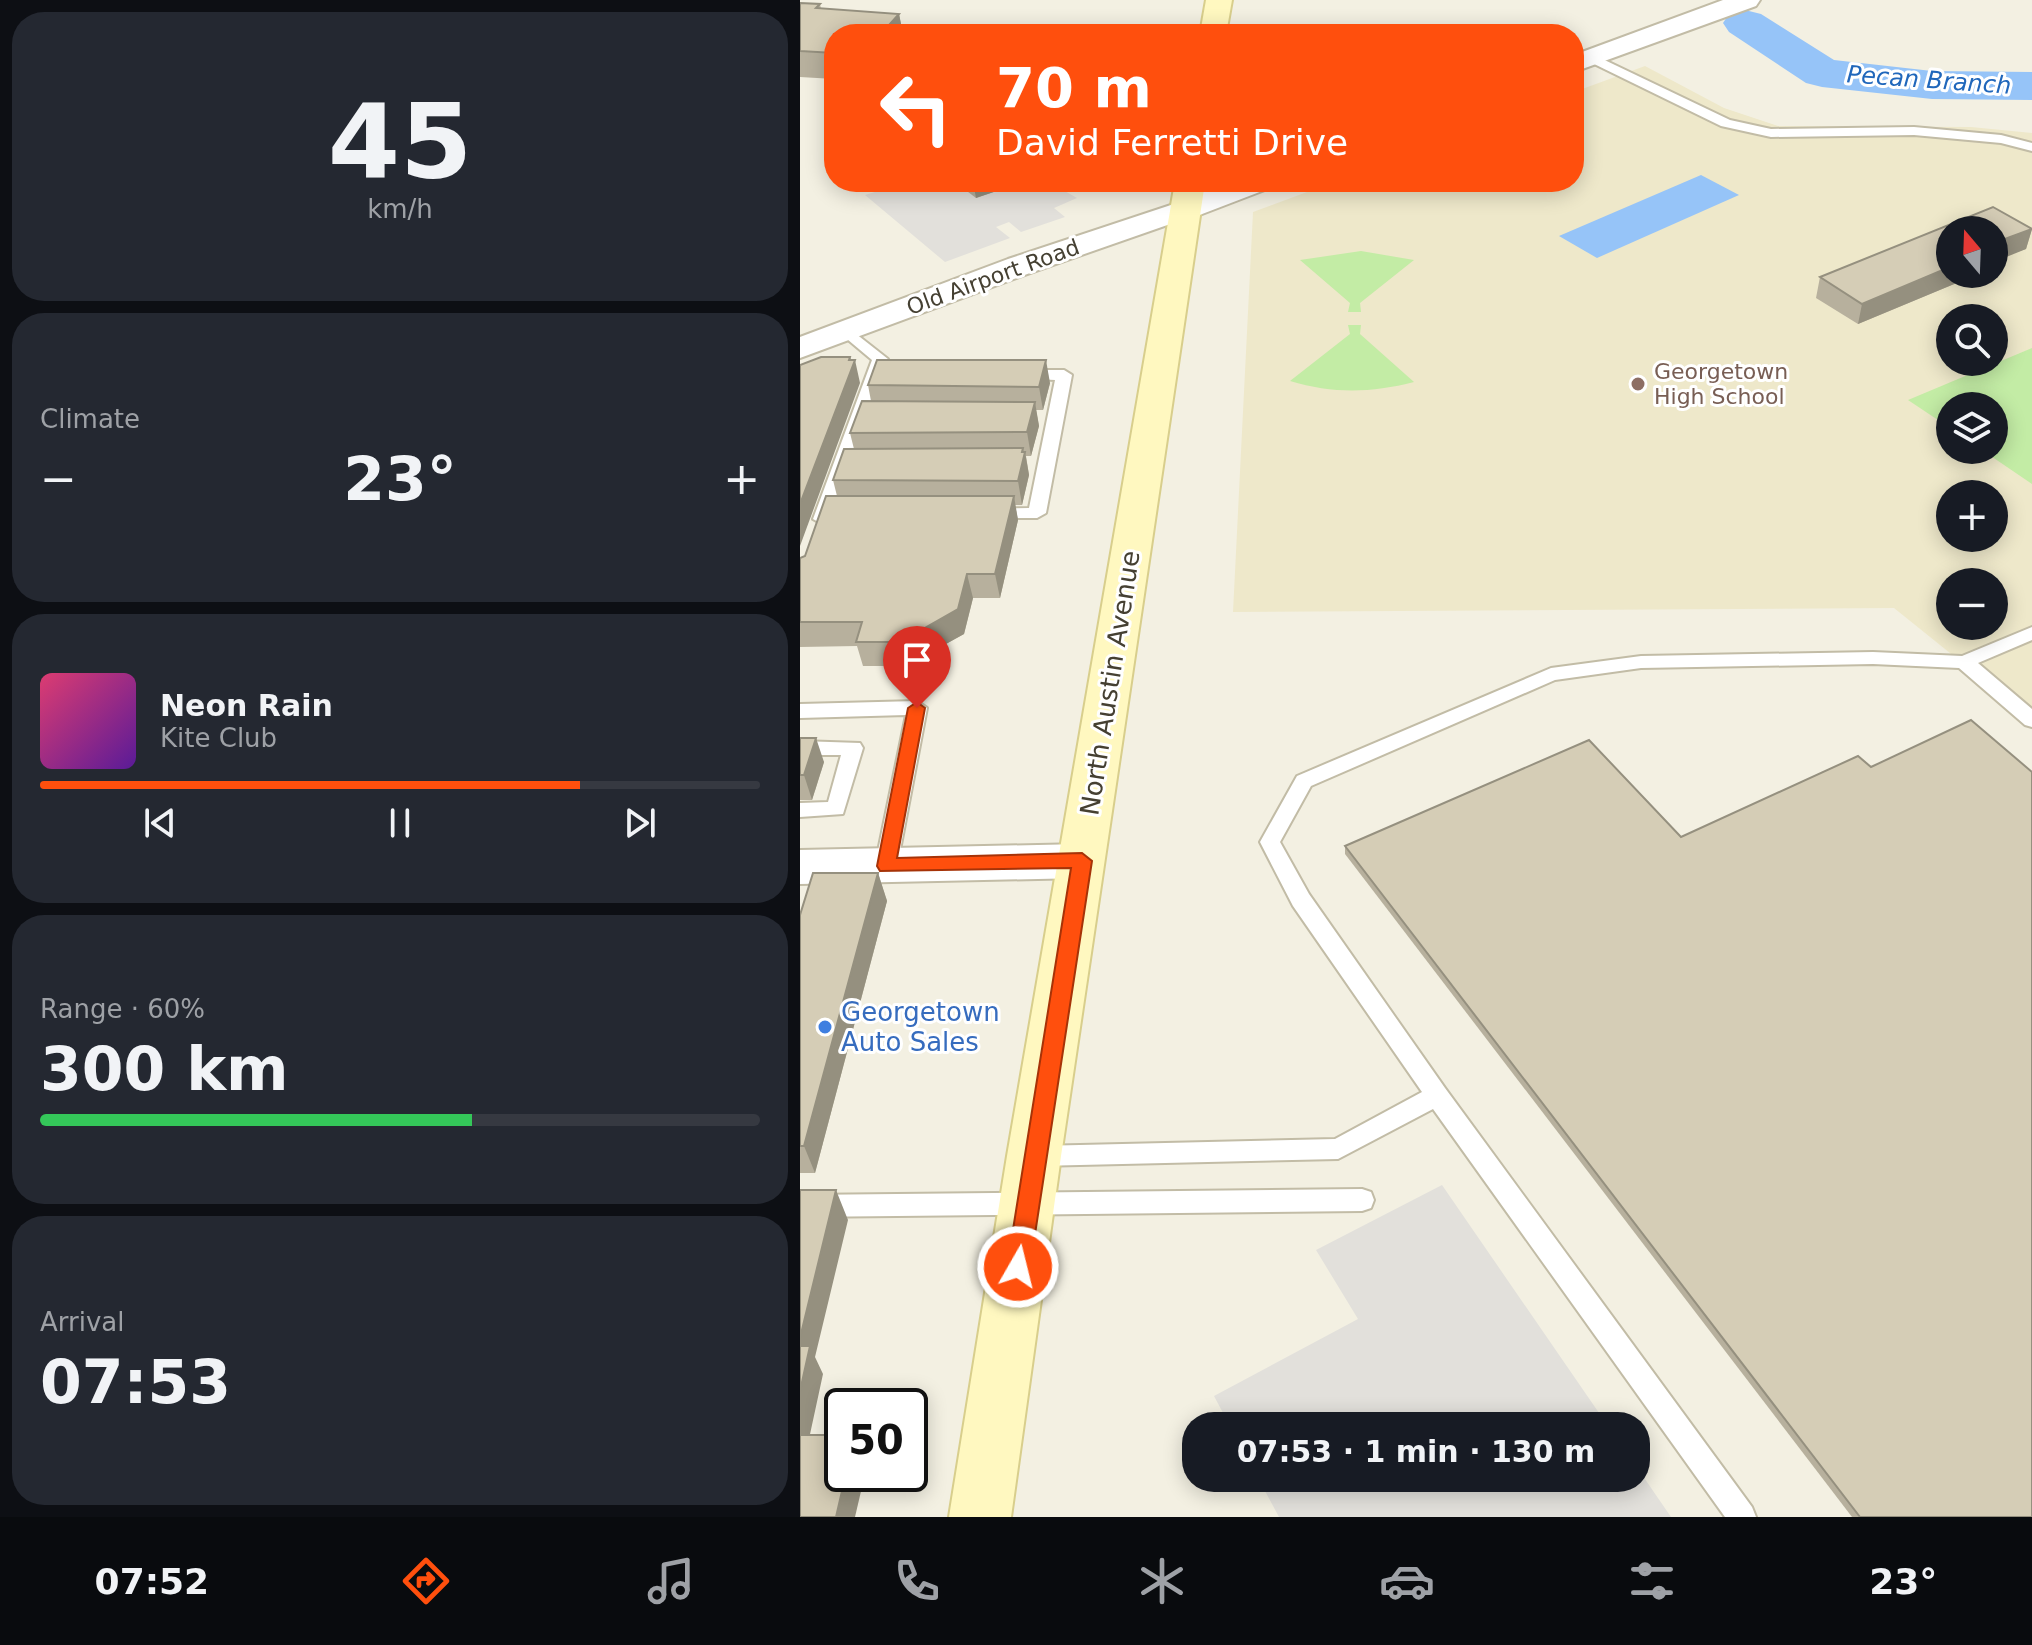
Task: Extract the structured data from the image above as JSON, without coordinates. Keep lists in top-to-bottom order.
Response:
{
  "streets": {
    "main road": ["North Austin Avenue"],
    "street": ["Old Airport Road"]
  },
  "crossings": [
    ["Old Airport Road", "North Austin Avenue"]
  ],
  "water": ["Pecan Branch"],
  "places": ["Georgetown High School", "Georgetown Auto Sales"],
  "north": "top",
  "page": {
    "tile": [
      ["45", "km/h"],
      "Climate",
      ["Range · 60%", "300 km"],
      ["Arrival", "07:53"]
    ],
    "turn": ["70 m", "David Ferretti Drive"],
    "map_buttons": ["+", "−"],
    "heat": ["−", "23°", "+"],
    "song": ["Neon Rain", "Kite Club"],
    "limit": "50",
    "trip": "07:53 · 1 min · 130 m",
    "tabs": ["07:52", "23°"]
  }
}
